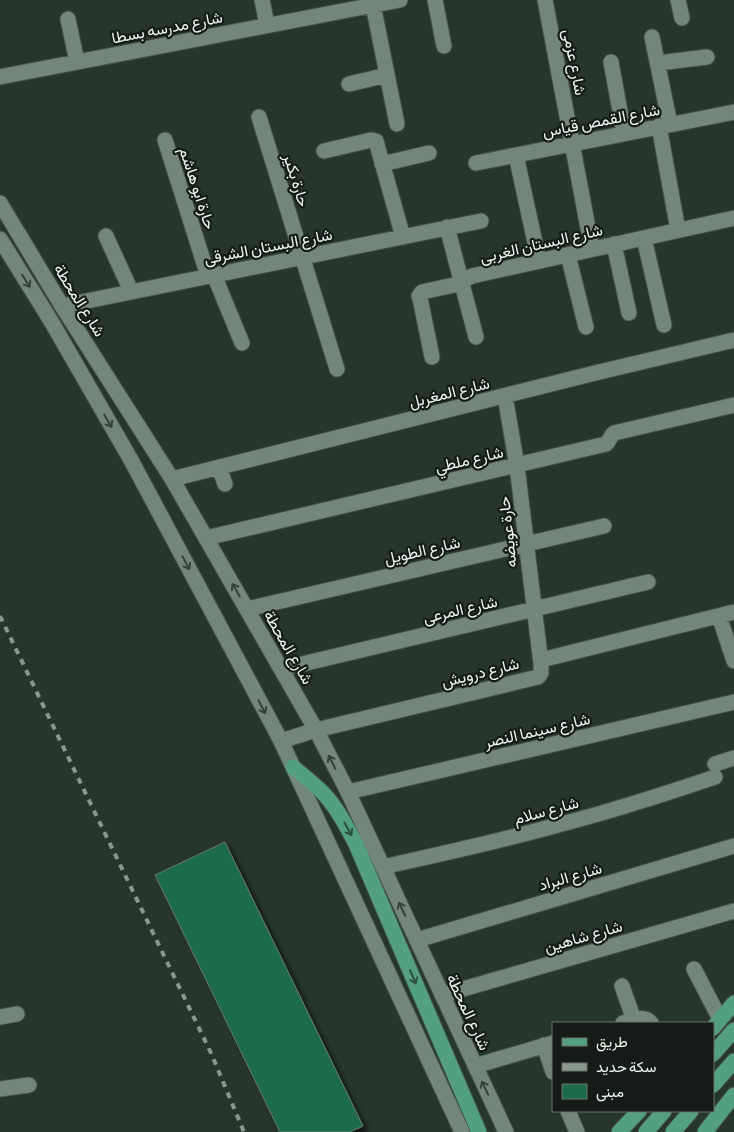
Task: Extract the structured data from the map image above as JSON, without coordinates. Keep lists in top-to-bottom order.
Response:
{
  "streets": {
    "street": [
      "شارع مدرسه بسطا",
      "شارع عزمى",
      "شارع القمص قياس",
      "حارة بكير",
      "حارة ابو هاشم",
      "شارع البستان الغربى",
      "شارع البستان الشرقى",
      "شارع المحطة",
      "شارع المغربل",
      "شارع ملطي",
      "حارة عويضه",
      "شارع الطويل",
      "شارع المرعى",
      "شارع درويش",
      "شارع سينما النصر",
      "شارع سلام",
      "شارع البراد",
      "شارع شاهين"
    ]
  },
  "crossings": [
    ["شارع عزمى", "شارع القمص قياس"],
    ["شارع عزمى", "شارع البستان الغربى"],
    ["حارة بكير", "شارع البستان الشرقى"],
    ["حارة ابو هاشم", "شارع البستان الشرقى"],
    ["شارع البستان الشرقى", "شارع المحطة"],
    ["شارع المحطة", "شارع المغربل"],
    ["شارع المحطة", "شارع ملطي"],
    ["شارع المحطة", "شارع الطويل"],
    ["شارع المحطة", "شارع المرعى"],
    ["شارع المحطة", "شارع درويش"],
    ["شارع المحطة", "شارع سينما النصر"],
    ["شارع المحطة", "شارع سلام"],
    ["شارع المحطة", "شارع البراد"],
    ["شارع المحطة", "شارع شاهين"],
    ["شارع المغربل", "حارة عويضه"],
    ["شارع ملطي", "حارة عويضه"],
    ["حارة عويضه", "شارع الطويل"],
    ["حارة عويضه", "شارع المرعى"],
    ["حارة عويضه", "شارع درويش"]
  ],
  "legend": ["طريق", "سكة حديد", "مبنى"]
}
